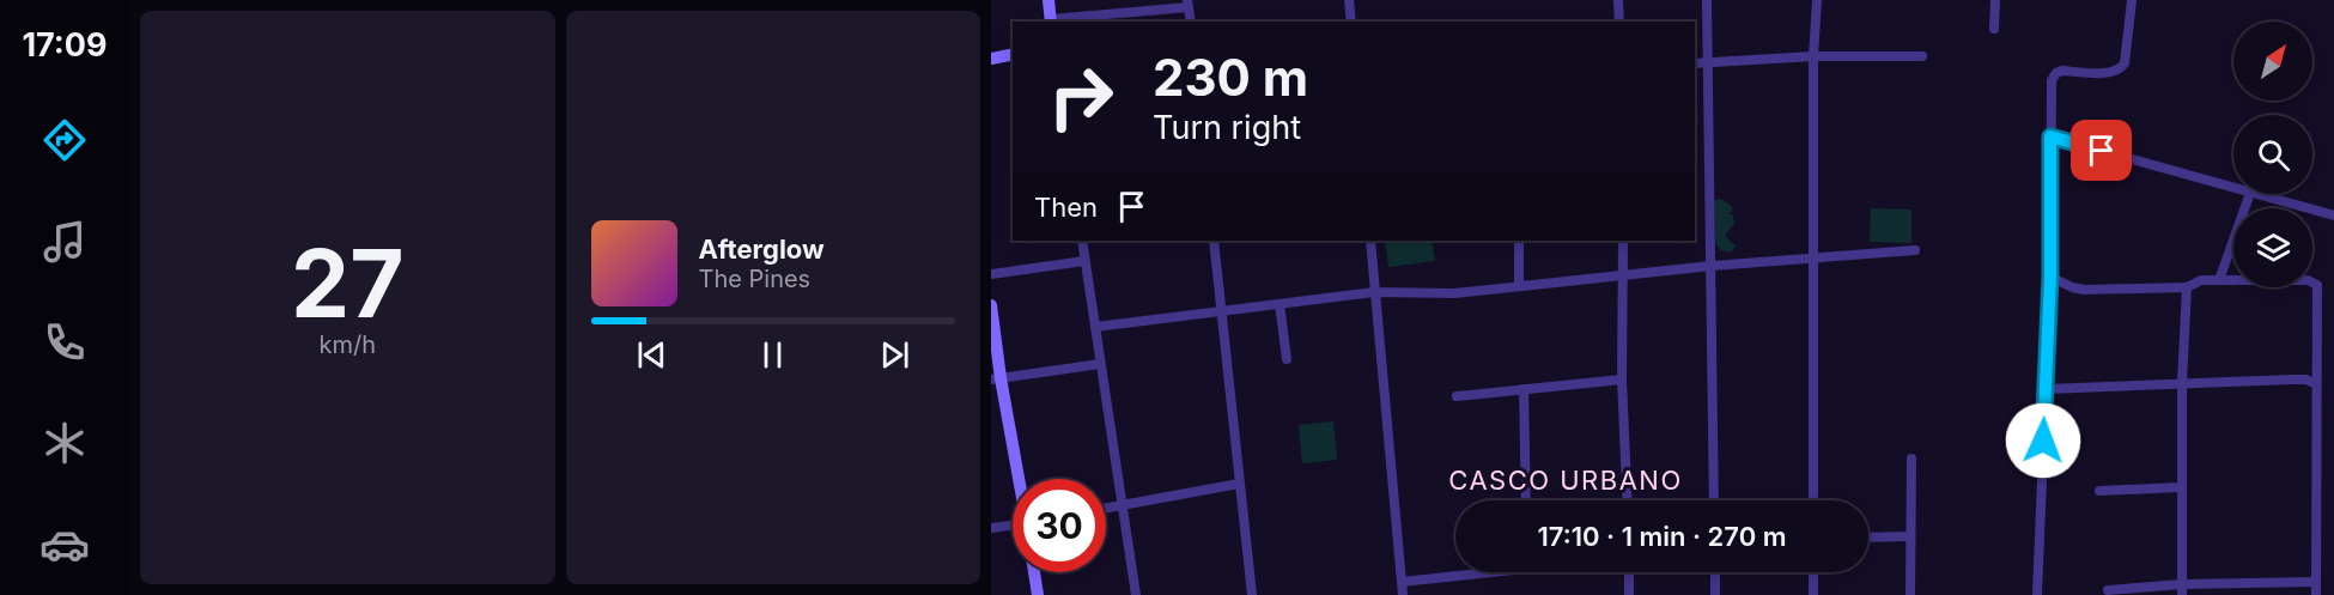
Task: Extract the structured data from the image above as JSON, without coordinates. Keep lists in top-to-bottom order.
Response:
{
  "districts": ["CASCO URBANO"],
  "north": "top right",
  "page": {
    "tabs": "17:09",
    "tile": ["27", "km/h"],
    "turn": ["230 m", "Turn right"],
    "then": "Then",
    "song": ["Afterglow", "The Pines"],
    "limit": "30",
    "trip": "17:10 · 1 min · 270 m"
  }
}
